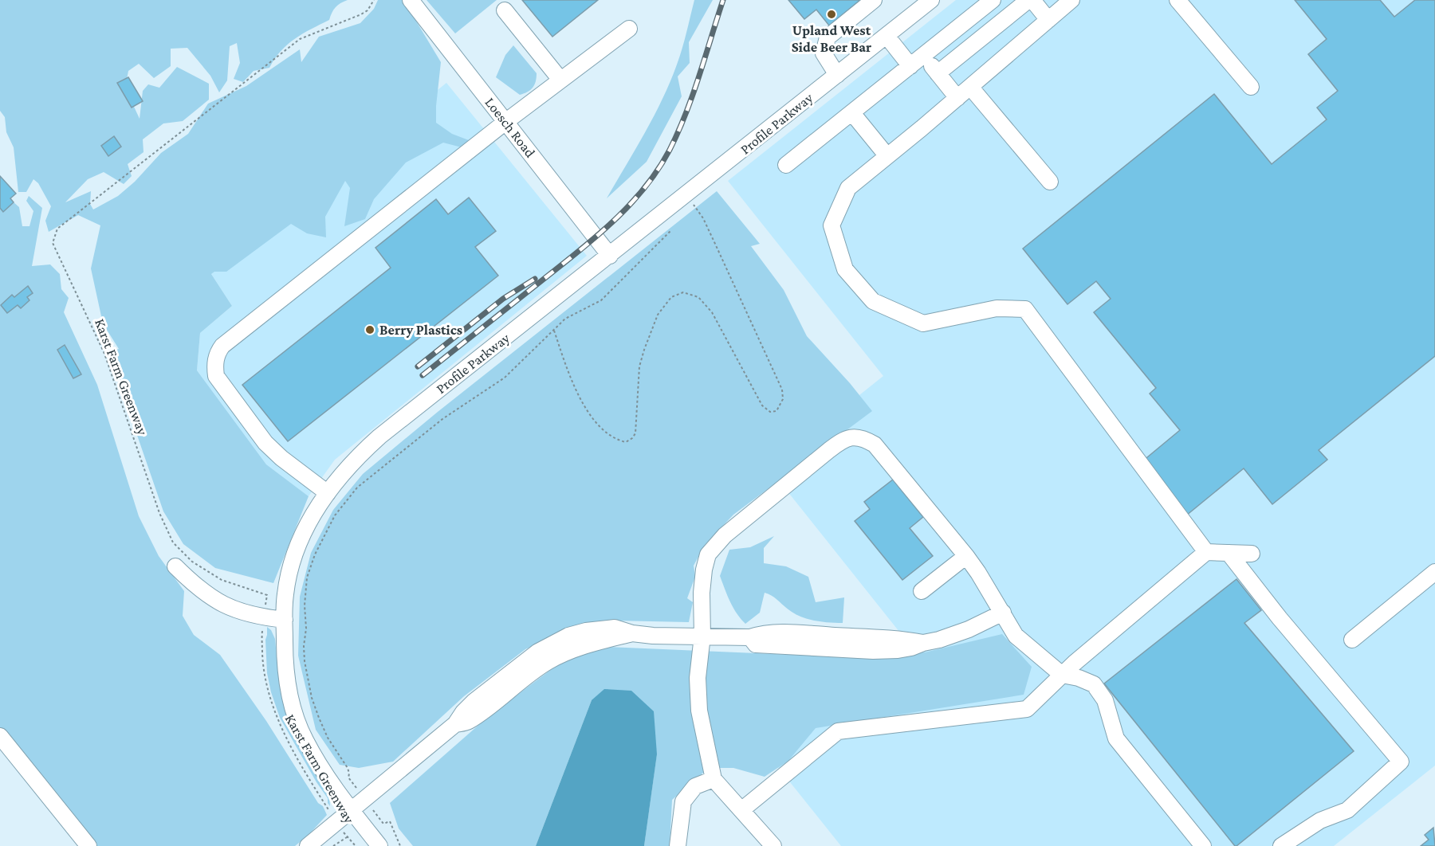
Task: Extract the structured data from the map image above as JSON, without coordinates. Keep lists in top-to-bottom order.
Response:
{
  "streets": {
    "street": ["Profile Parkway", "Loesch Road"],
    "path": ["Karst Farm Greenway"]
  },
  "crossings": [
    ["Profile Parkway", "Loesch Road"]
  ],
  "places": ["Upland West Side Beer Bar", "Berry Plastics"]
}
